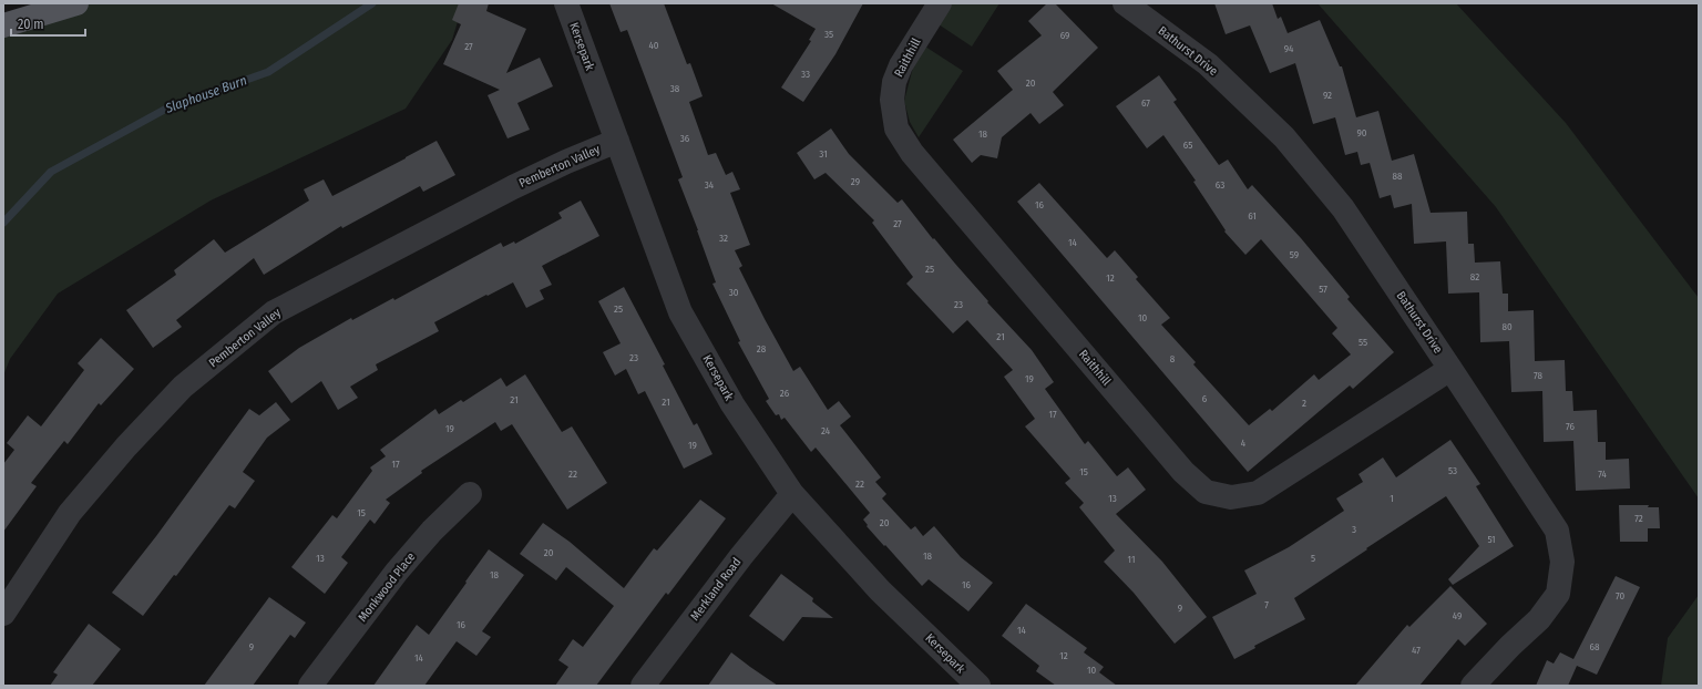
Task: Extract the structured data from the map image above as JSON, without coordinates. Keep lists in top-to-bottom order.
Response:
{
  "streets": {
    "street": [
      "Kersepark",
      "Bathurst Drive",
      "Raithhill",
      "Pemberton Valley",
      "Monkwood Place",
      "Merkland Road"
    ]
  },
  "crossings": [
    ["Kersepark", "Pemberton Valley"],
    ["Kersepark", "Merkland Road"],
    ["Bathurst Drive", "Raithhill"]
  ],
  "water": ["Slaphouse Burn"],
  "house_numbers": [
    "35",
    "69",
    "40",
    "27",
    "94",
    "33",
    "20",
    "38",
    "92",
    "67",
    "90",
    "18",
    "36",
    "65",
    "31",
    "88",
    "29",
    "34",
    "63",
    "16",
    "61",
    "27",
    "32",
    "14",
    "59",
    "25",
    "82",
    "12",
    "57",
    "30",
    "23",
    "25",
    "10",
    "80",
    "21",
    "55",
    "28",
    "23",
    "8",
    "78",
    "19",
    "26",
    "6",
    "21",
    "21",
    "2",
    "17",
    "76",
    "19",
    "24",
    "4",
    "19",
    "17",
    "53",
    "15",
    "22",
    "74",
    "22",
    "13",
    "1",
    "15",
    "72",
    "20",
    "3",
    "51",
    "20",
    "18",
    "13",
    "5",
    "11",
    "18",
    "16",
    "70",
    "7",
    "9",
    "49",
    "16",
    "14",
    "9",
    "68",
    "47",
    "12",
    "14",
    "10"
  ],
  "scale_bar": "20 m"
}
